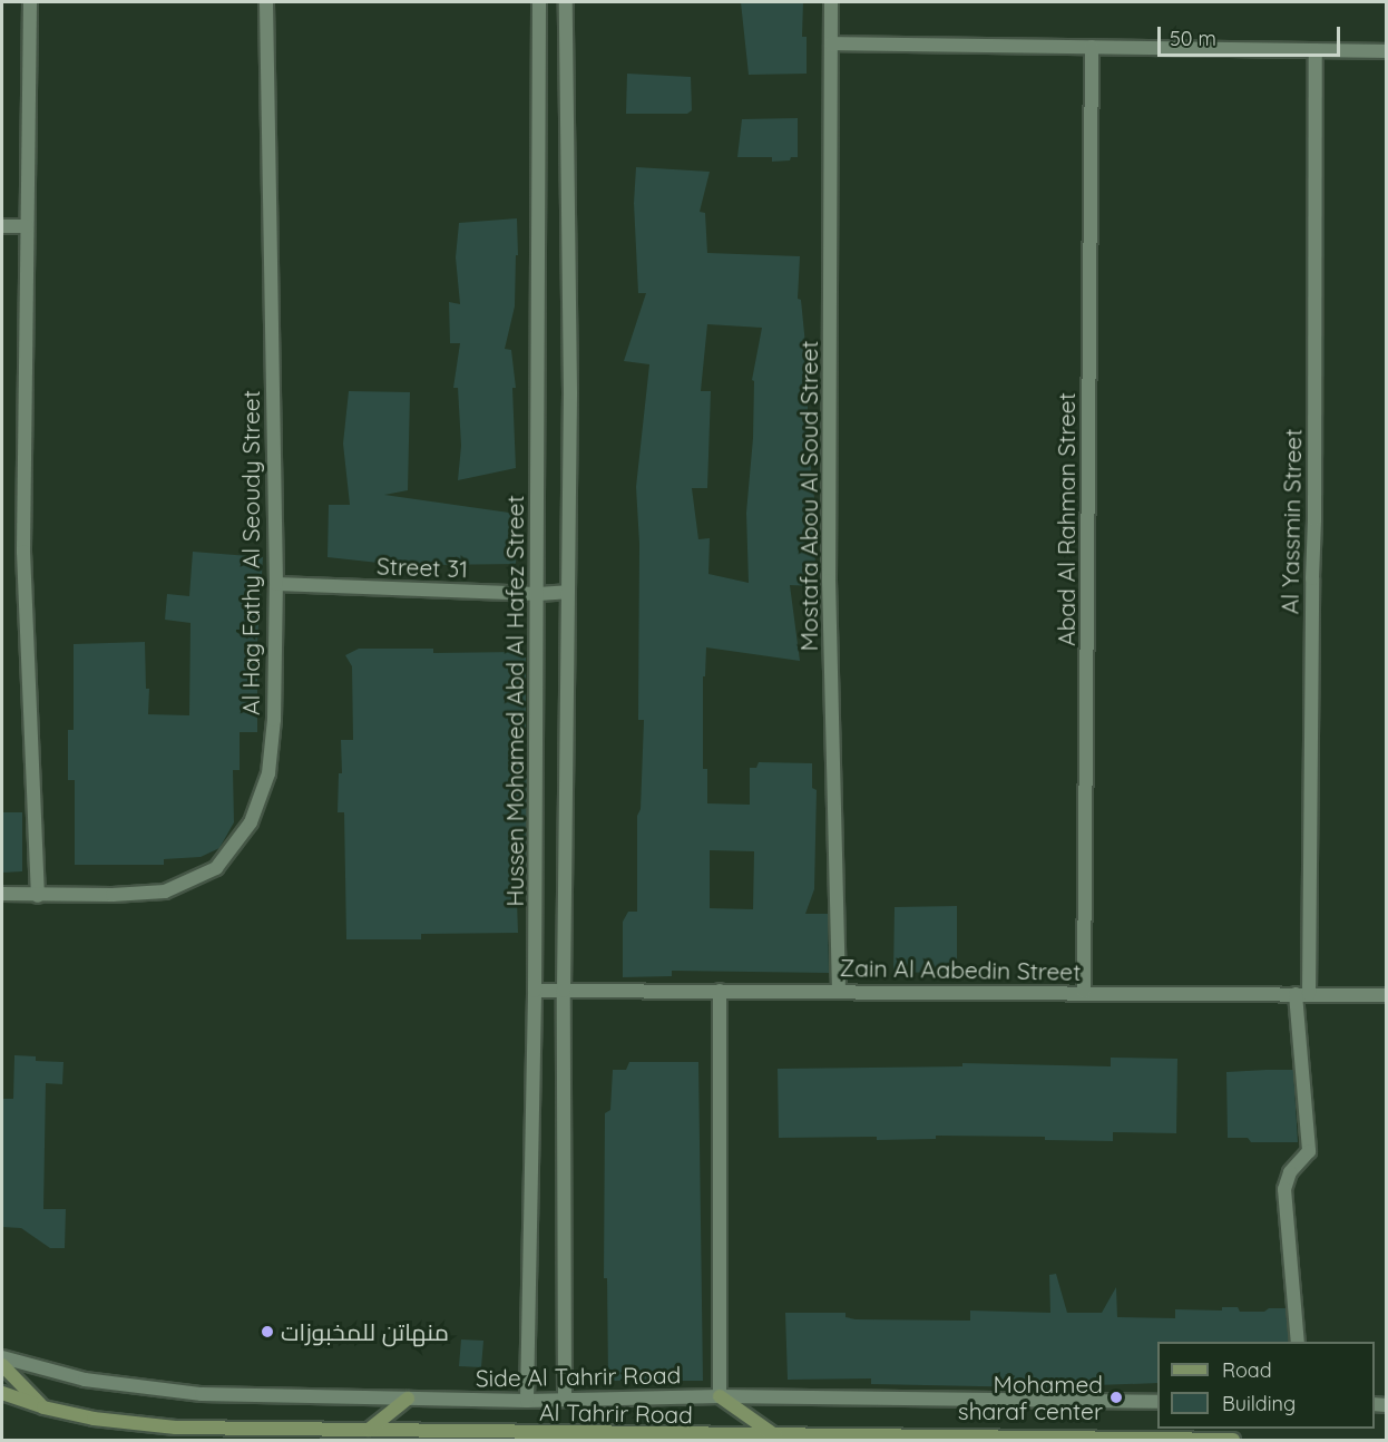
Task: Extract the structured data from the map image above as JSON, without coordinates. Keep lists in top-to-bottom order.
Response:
{
  "streets": {
    "street": [
      "Mostafa Abou Al Soud Street",
      "Abad Al Rahman Street",
      "Al Yassmin Street",
      "Al Hag Fathy Al Seoudy Street",
      "Street 31",
      "Hussen Mohamed Abd Al Hafez Street",
      "Zain Al Aabedin Street",
      "Side Al Tahrir Road",
      "Al Tahrir Road"
    ]
  },
  "crossings": [
    ["Mostafa Abou Al Soud Street", "Zain Al Aabedin Street"],
    ["Abad Al Rahman Street", "Zain Al Aabedin Street"],
    ["Al Yassmin Street", "Zain Al Aabedin Street"],
    ["Al Hag Fathy Al Seoudy Street", "Street 31"],
    ["Street 31", "Hussen Mohamed Abd Al Hafez Street"],
    ["Hussen Mohamed Abd Al Hafez Street", "Zain Al Aabedin Street"],
    ["Hussen Mohamed Abd Al Hafez Street", "Side Al Tahrir Road"]
  ],
  "places": ["منهاتن للمخبوزات", "Mohamed sharaf center"],
  "legend": ["Road", "Building"],
  "scale_bar": "50 m"
}
